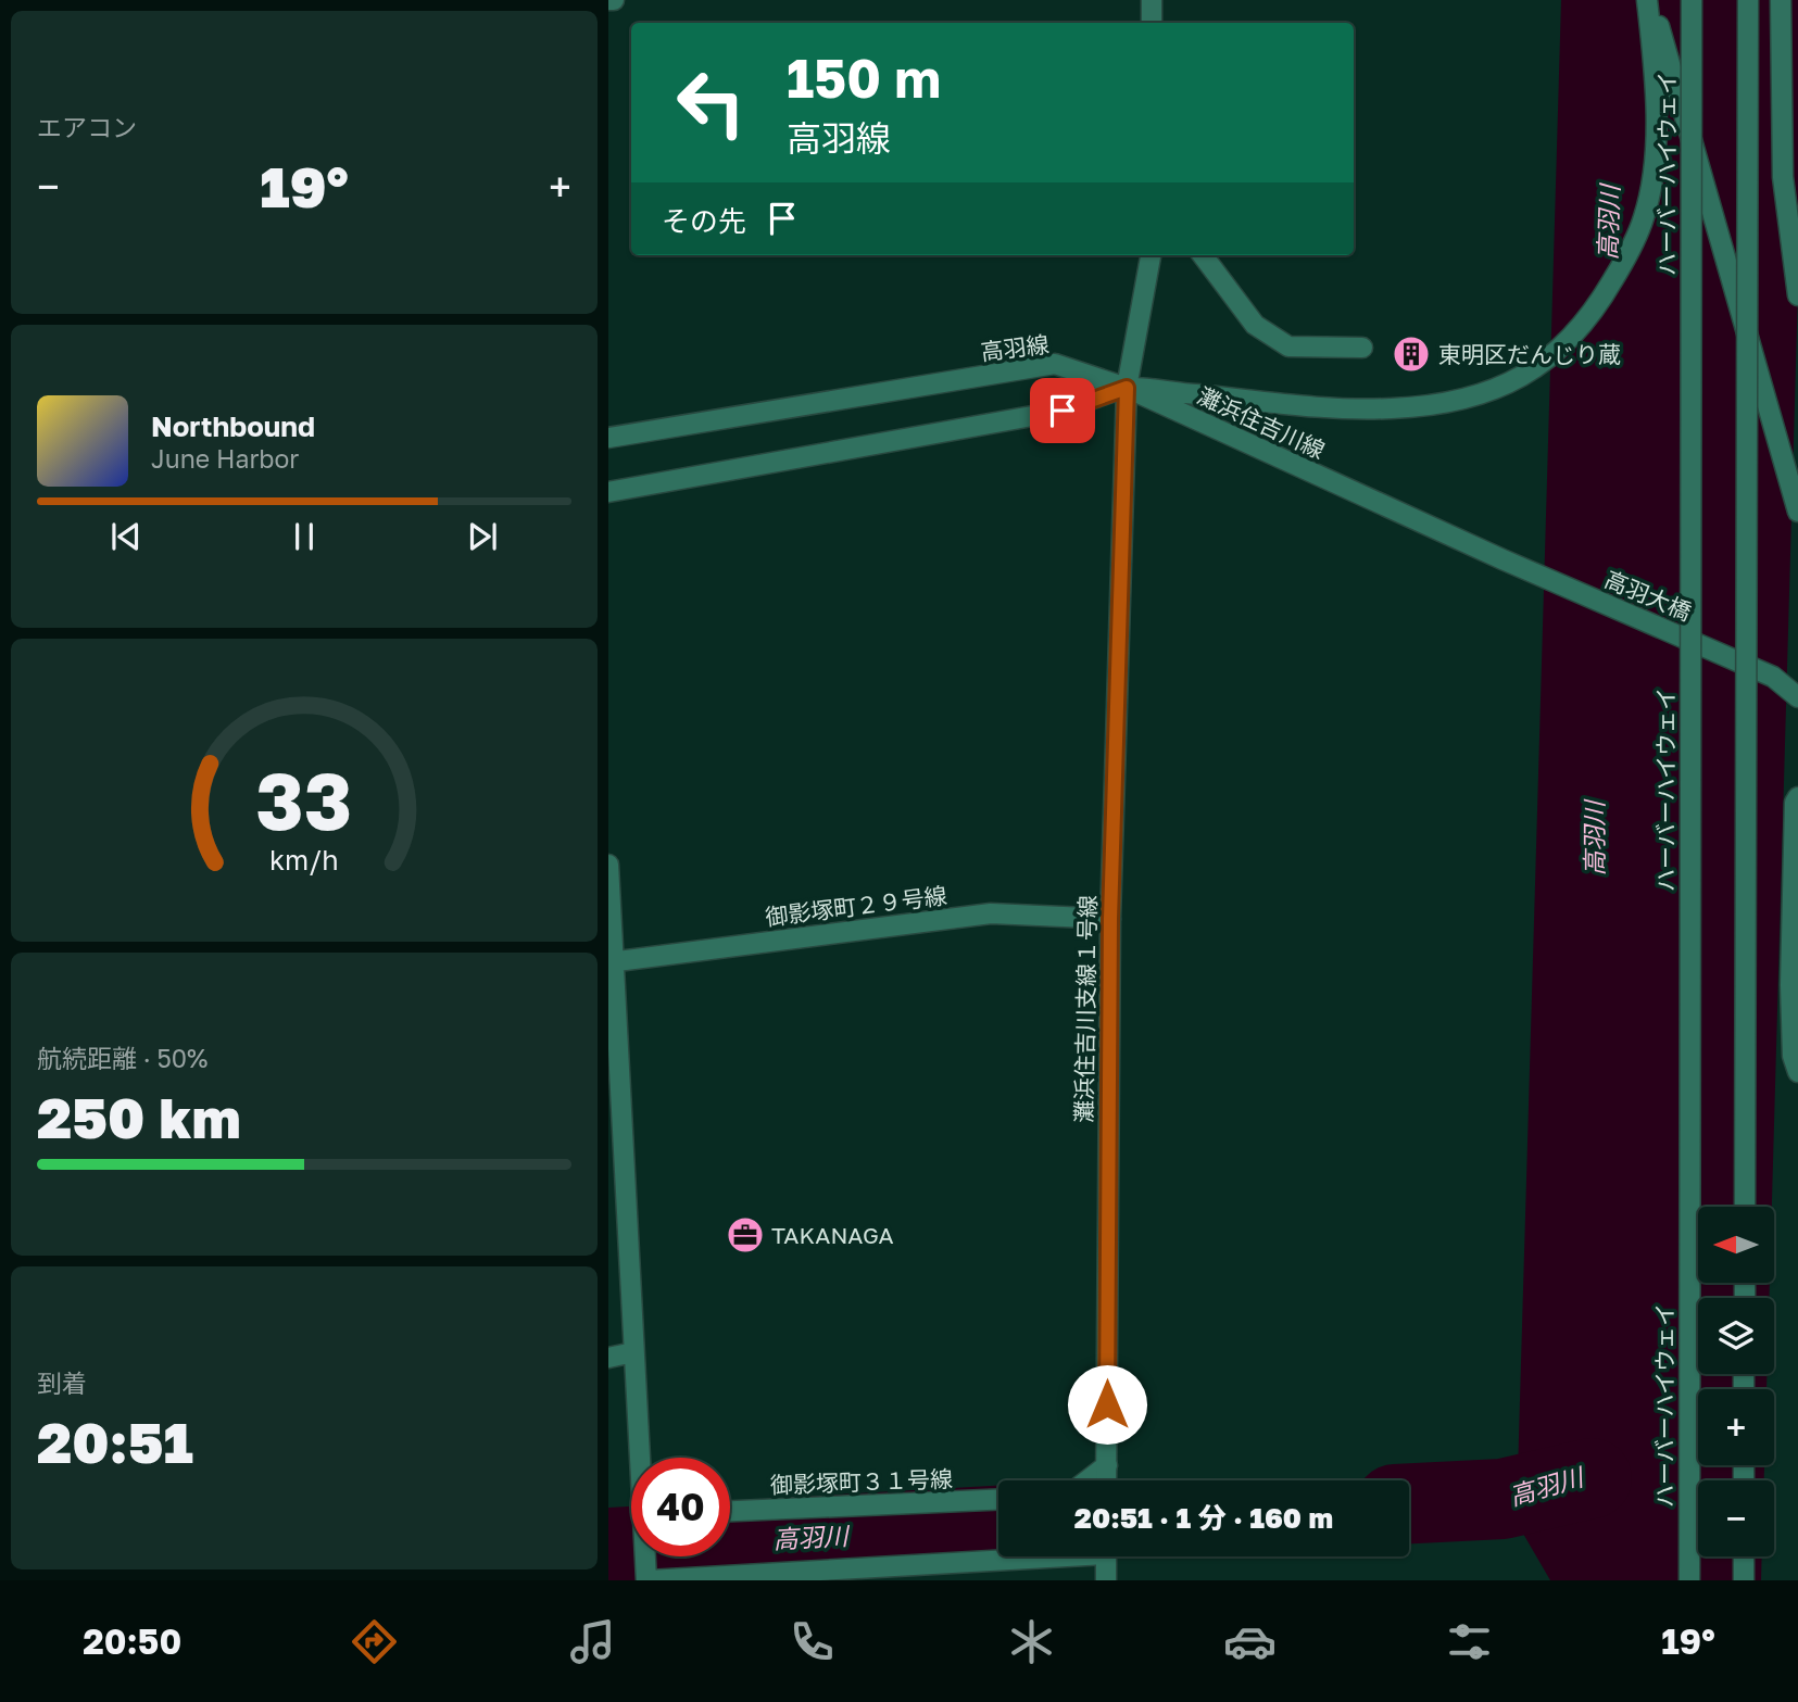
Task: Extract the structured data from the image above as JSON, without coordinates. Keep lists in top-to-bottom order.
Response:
{
  "streets": {
    "street": [
      "ハーバーハイウェイ",
      "高羽線",
      "灘浜住吉川線",
      "高羽大橋",
      "御影塚町２９号線",
      "灘浜住吉川支線１号線",
      "御影塚町３１号線"
    ]
  },
  "crossings": [
    ["高羽線", "灘浜住吉川線"],
    ["高羽線", "灘浜住吉川支線１号線"],
    ["灘浜住吉川線", "高羽大橋"],
    ["灘浜住吉川線", "灘浜住吉川支線１号線"],
    ["御影塚町２９号線", "灘浜住吉川支線１号線"]
  ],
  "water": ["高羽川"],
  "places": {
    "building": ["東明区だんじり蔵"],
    "office": ["TAKANAGA"]
  },
  "north": "left",
  "page": {
    "tile": [
      "エアコン",
      ["航続距離 · 50%", "250 km"],
      ["到着", "20:51"]
    ],
    "turn": ["150 m", "高羽線"],
    "heat": ["−", "19°", "+"],
    "then": "その先",
    "song": ["Northbound", "June Harbor"],
    "map_buttons": ["+", "−"],
    "limit": "40",
    "trip": "20:51 · 1 分 · 160 m",
    "tabs": ["20:50", "19°"],
    "gauge": ["33", "km/h"]
  }
}
